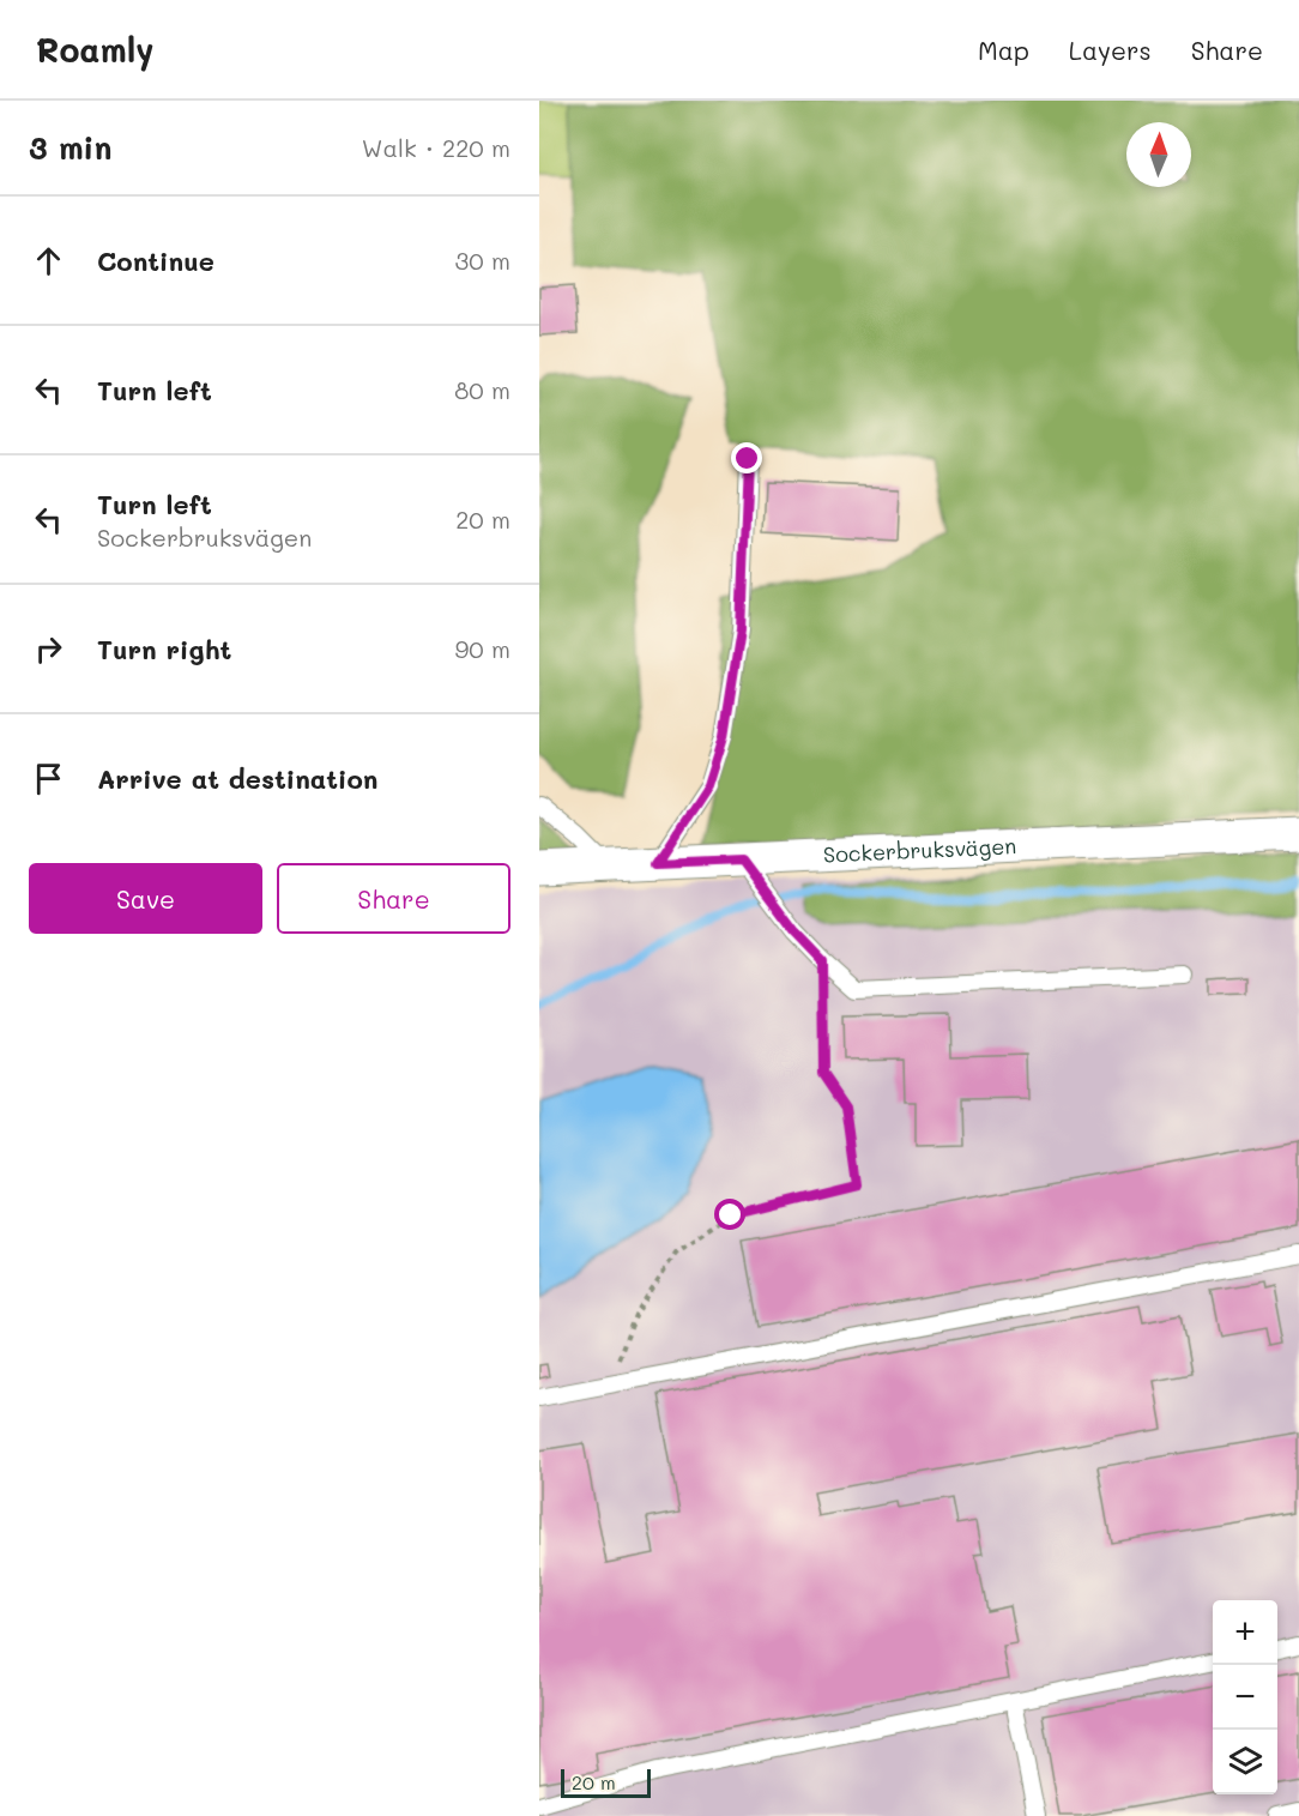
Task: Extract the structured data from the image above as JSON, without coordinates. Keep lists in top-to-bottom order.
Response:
{
  "streets": {
    "street": ["Sockerbruksvägen"]
  },
  "scale_bar": "20 m",
  "north": "top",
  "page": {
    "header": "Roamly",
    "nav": ["Map", "Layers", "Share"],
    "heading": ["3 min", "Walk · 220 m"],
    "list": [
      ["Continue", "30 m"],
      ["Turn left", "80 m"],
      ["Turn left", "Sockerbruksvägen", "20 m"],
      ["Turn right", "90 m"],
      "Arrive at destination"
    ],
    "buttons": ["Save", "Share"],
    "map_buttons": ["+", "−"],
    "scale": "20 m"
  }
}
